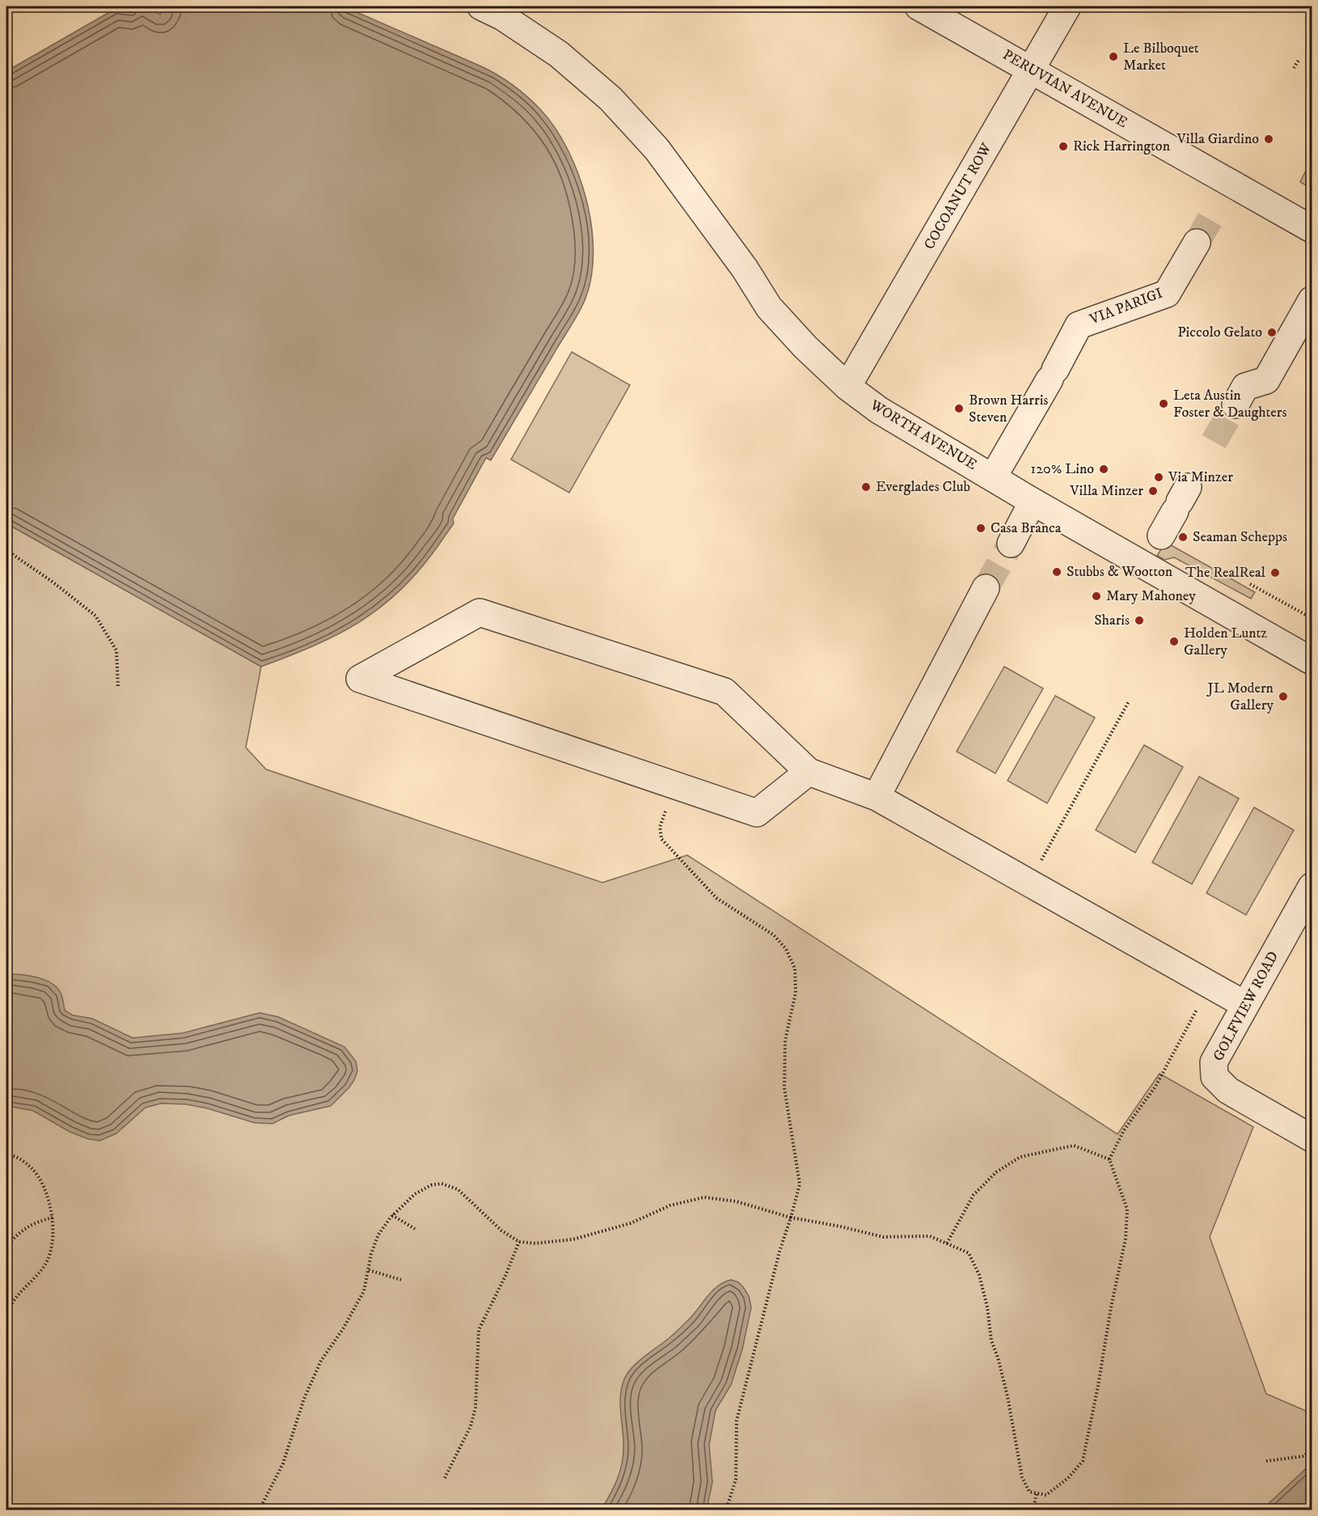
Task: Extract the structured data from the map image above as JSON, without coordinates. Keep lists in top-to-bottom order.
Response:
{
  "streets": {
    "street": [
      "PERUVIAN AVENUE",
      "COCOANUT ROW",
      "VIA PARIGI",
      "WORTH AVENUE",
      "GOLFVIEW ROAD"
    ]
  },
  "crossings": [
    ["PERUVIAN AVENUE", "COCOANUT ROW"],
    ["COCOANUT ROW", "WORTH AVENUE"],
    ["VIA PARIGI", "WORTH AVENUE"]
  ],
  "places": [
    "Le Bilboquet Market",
    "Villa Giardino",
    "Rick Harrington",
    "Piccolo Gelato",
    "Leta Austin Foster & Daughters",
    "Brown Harris Steven",
    "120% Lino",
    "Via Minzer",
    "Everglades Club",
    "Villa Minzer",
    "Casa Branca",
    "Seaman Schepps",
    "Stubbs & Wootton",
    "The RealReal",
    "Mary Mahoney",
    "Sharis",
    "Holden Luntz Gallery",
    "JL Modern Gallery"
  ]
}
